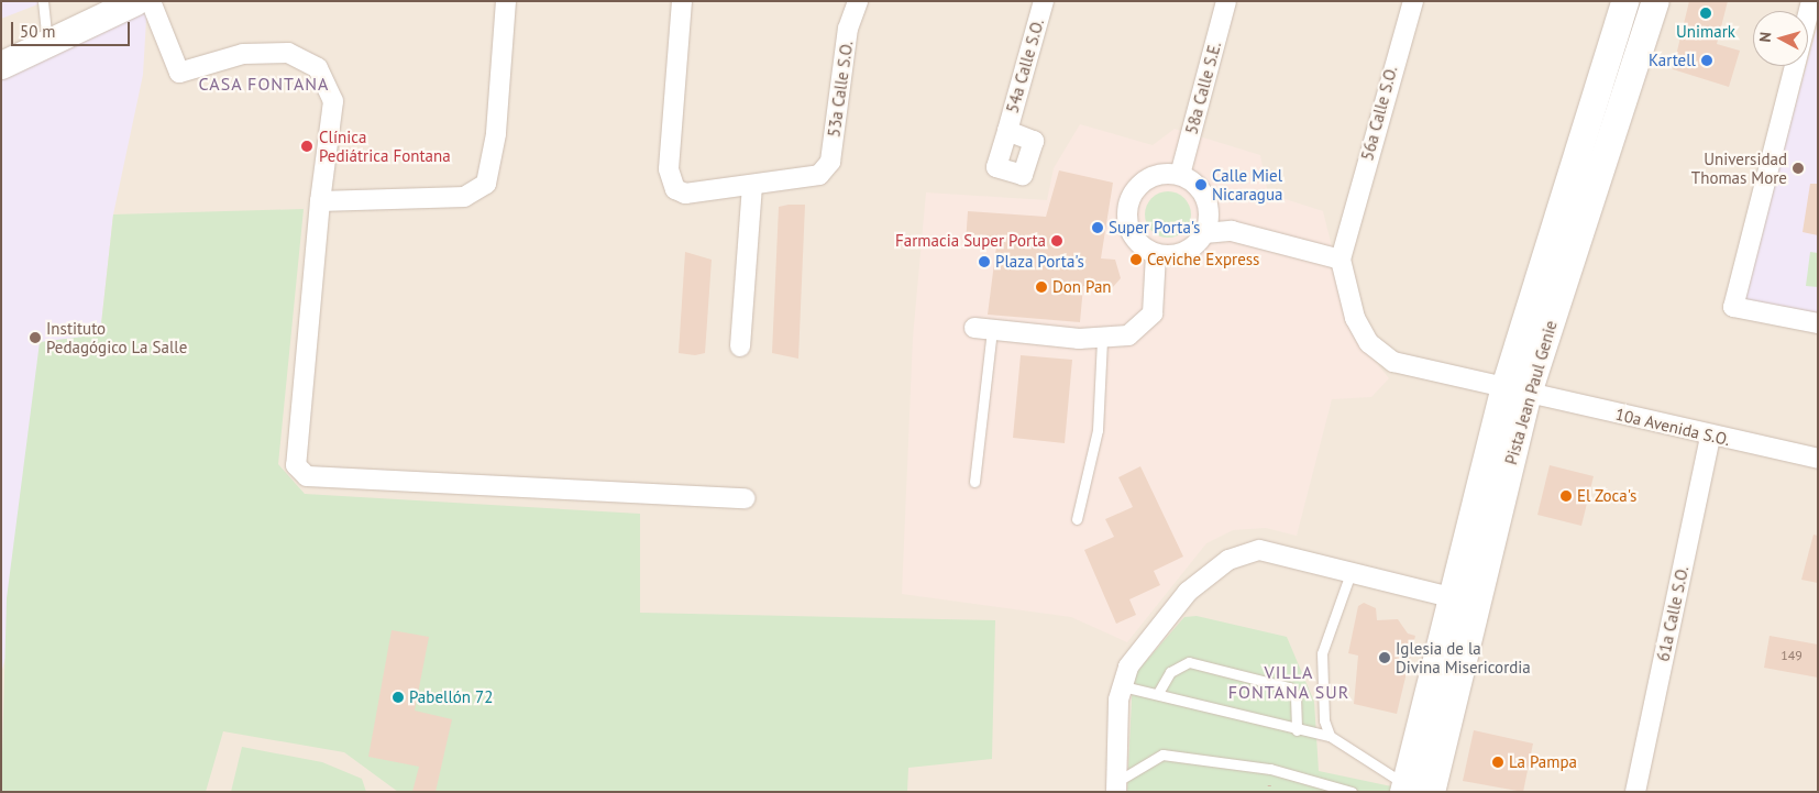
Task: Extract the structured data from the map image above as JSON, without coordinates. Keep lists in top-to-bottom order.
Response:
{
  "streets": {
    "main road": ["Pista Jean Paul Genie"],
    "street": [
      "54a Calle S.O.",
      "58a Calle S.E.",
      "53a Calle S.O.",
      "56a Calle S.O.",
      "10a Avenida S.O.",
      "61a Calle S.O."
    ]
  },
  "crossings": [
    ["56a Calle S.O.", "10a Avenida S.O."],
    ["Pista Jean Paul Genie", "10a Avenida S.O."],
    ["10a Avenida S.O.", "61a Calle S.O."]
  ],
  "districts": ["CASA FONTANA", "VILLA FONTANA SUR"],
  "places": [
    "Unimark",
    "Kartell",
    "Clínica Pediátrica Fontana",
    "Universidad Thomas More",
    "Calle Miel Nicaragua",
    "Super Porta's",
    "Farmacia Super Porta",
    "Ceviche Express",
    "Plaza Porta's",
    "Don Pan",
    "Instituto Pedagógico La Salle",
    "El Zoca's",
    "Iglesia de la Divina Misericordia",
    "Pabellón 72",
    "La Pampa"
  ],
  "house_numbers": ["149"],
  "scale_bar": "50 m",
  "north": "left"
}
